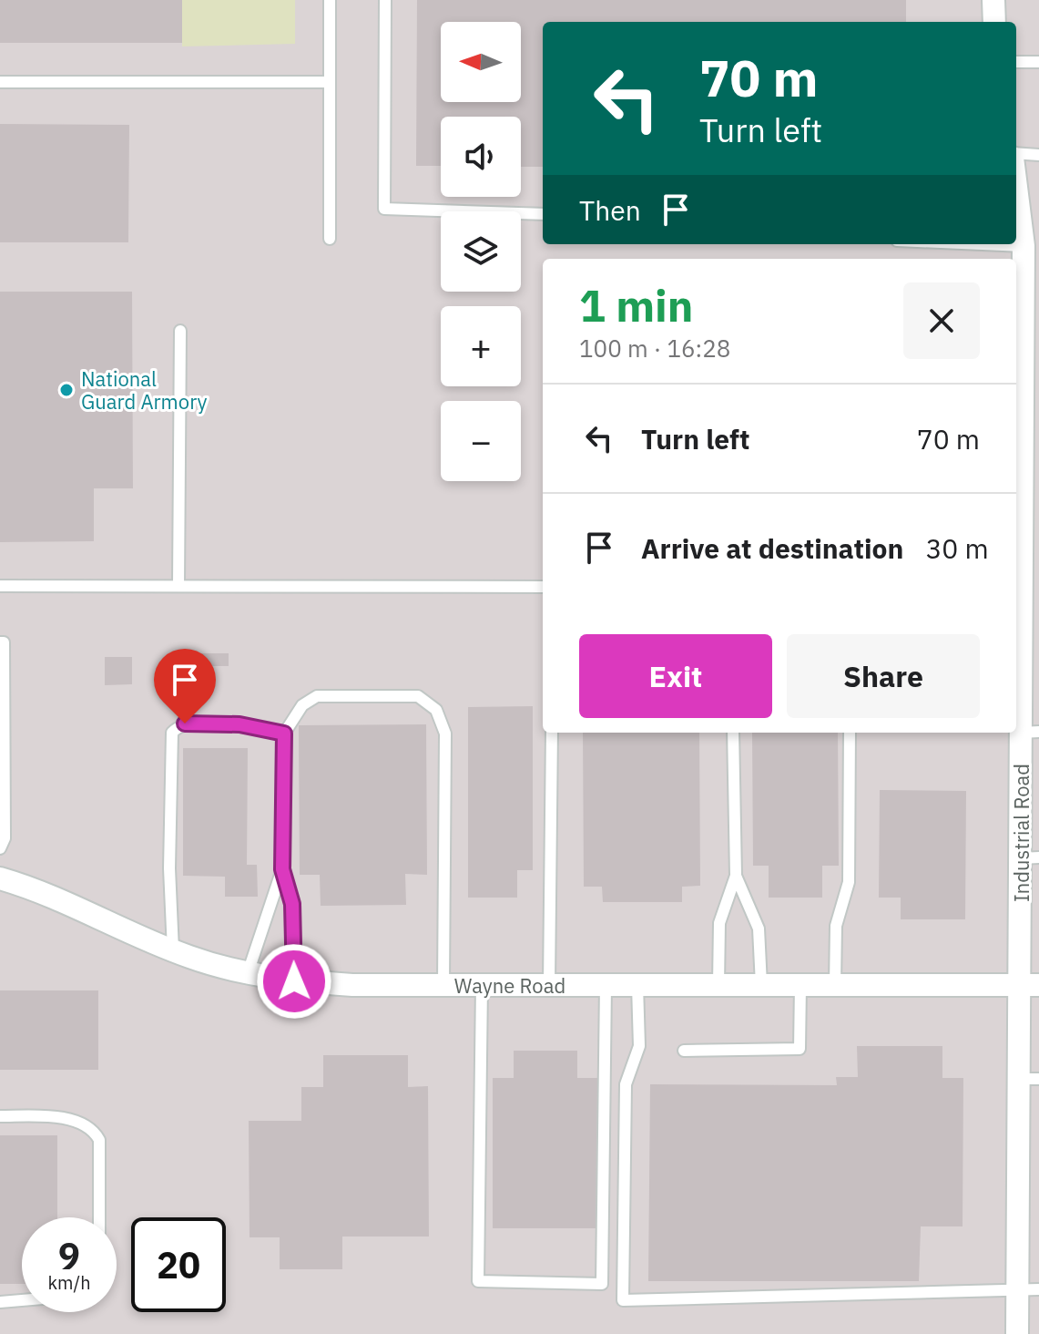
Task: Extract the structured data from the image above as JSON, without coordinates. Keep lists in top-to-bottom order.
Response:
{
  "streets": {
    "street": ["Industrial Road", "Wayne Road"]
  },
  "crossings": [
    ["Industrial Road", "Wayne Road"]
  ],
  "places": ["National Guard Armory"],
  "north": "left",
  "page": {
    "map_buttons": ["+", "−"],
    "turn": ["70 m", "Turn left"],
    "then": "Then",
    "heading": ["1 min", "100 m · 16:28"],
    "list": [
      {
        "name": "Turn left",
        "value": "70 m"
      },
      {
        "name": "Arrive at destination",
        "value": "30 m"
      }
    ],
    "buttons": ["Exit", "Share"],
    "speed": "9 km/h",
    "limit": "20"
  }
}
